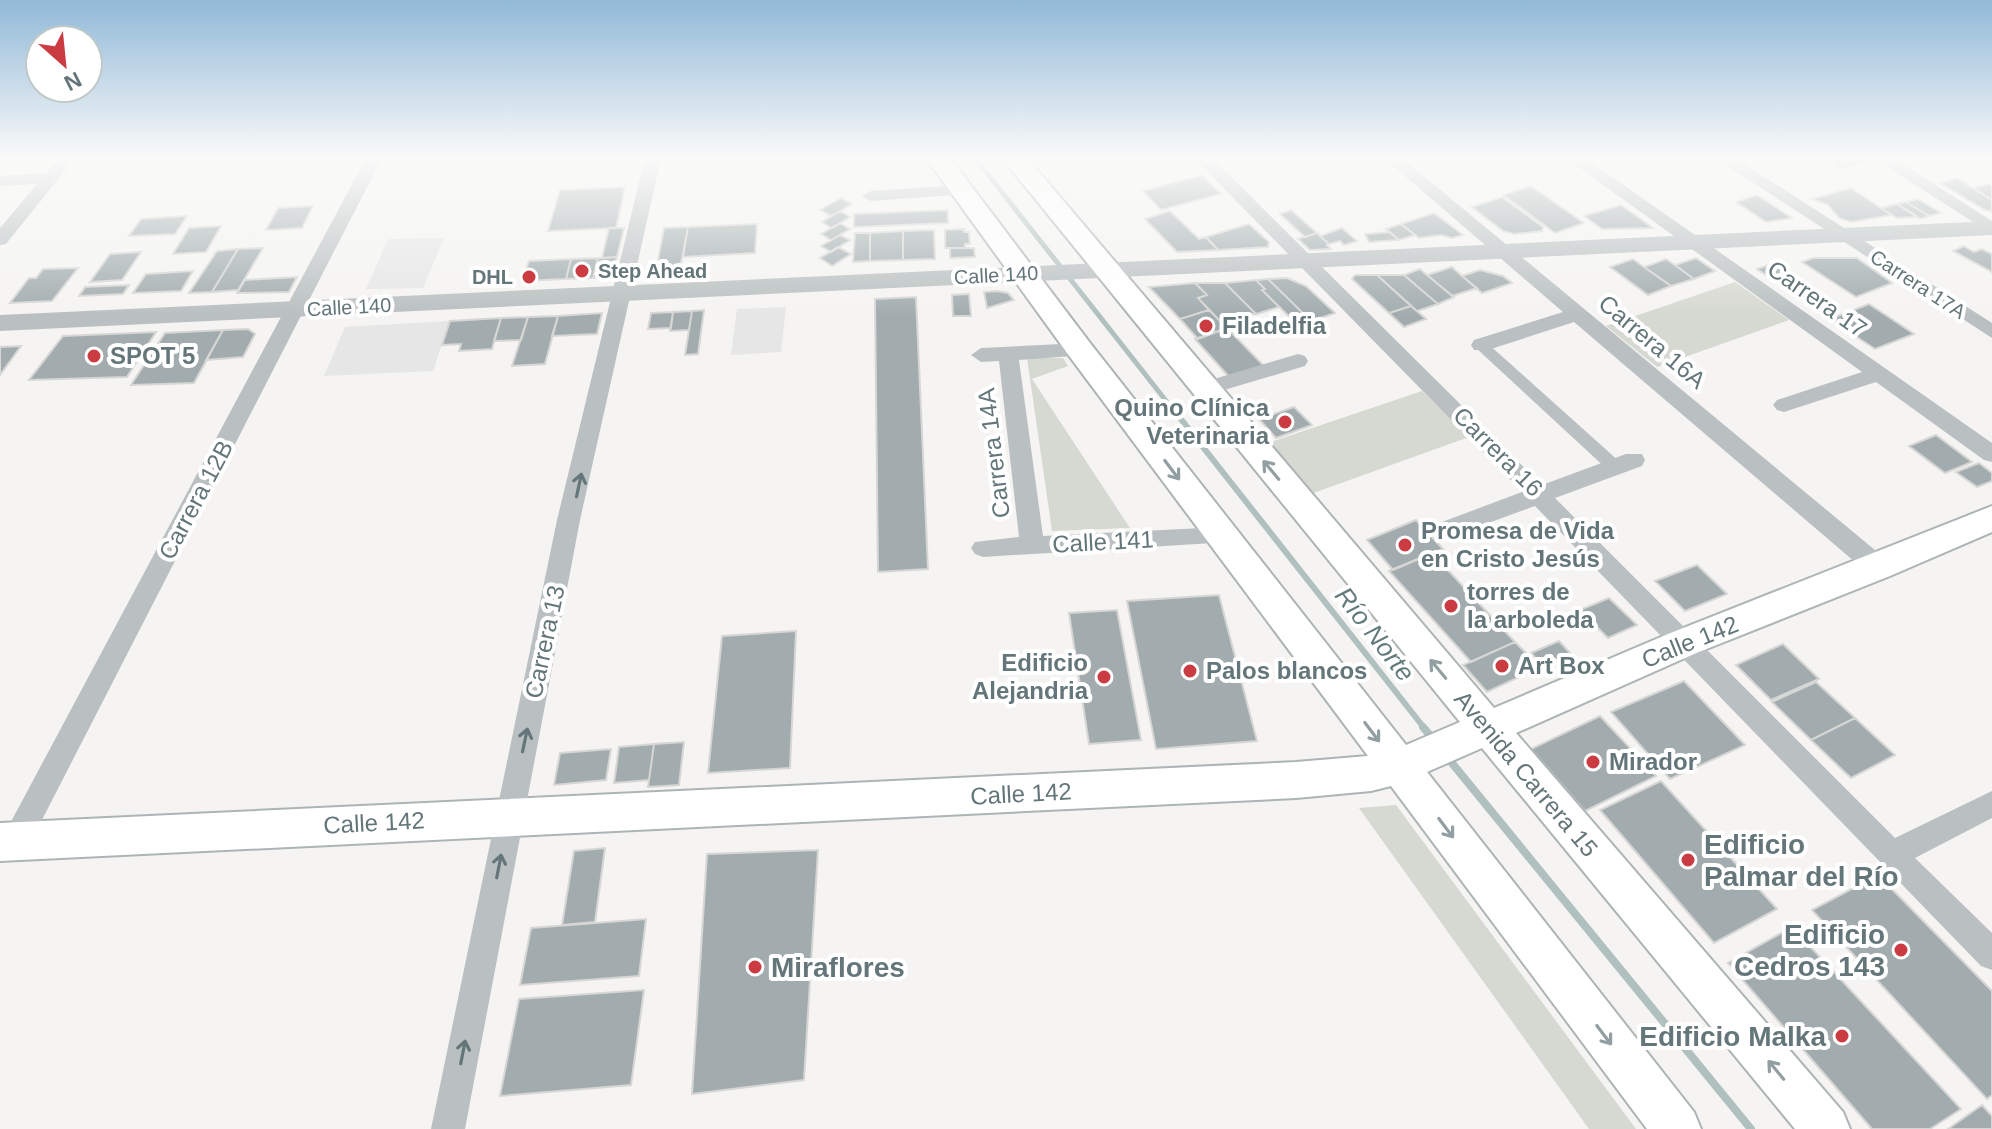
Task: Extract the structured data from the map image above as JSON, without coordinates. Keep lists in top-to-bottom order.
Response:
{
  "streets": {
    "main road": ["Calle 142", "Avenida Carrera 15"],
    "street": [
      "Calle 140",
      "Carrera 17A",
      "Carrera 17",
      "Carrera 16A",
      "Carrera 16",
      "Carrera 14A",
      "Carrera 12B",
      "Calle 141",
      "Carrera 13"
    ]
  },
  "crossings": [
    ["Calle 140", "Carrera 17A"],
    ["Calle 140", "Carrera 17"],
    ["Calle 140", "Carrera 16A"],
    ["Calle 140", "Carrera 16"],
    ["Calle 140", "Carrera 12B"],
    ["Calle 140", "Carrera 13"],
    ["Calle 140", "Avenida Carrera 15"],
    ["Carrera 16A", "Calle 142"],
    ["Carrera 16", "Calle 142"],
    ["Carrera 14A", "Calle 141"],
    ["Carrera 12B", "Calle 142"],
    ["Carrera 13", "Calle 142"],
    ["Calle 142", "Avenida Carrera 15"]
  ],
  "one_way": ["Carrera 13"],
  "water": ["Río Norte"],
  "places": [
    "Step Ahead",
    "DHL",
    "Filadelfia",
    "SPOT 5",
    "Quino Clínica Veterinaria",
    "Promesa de Vida en Cristo Jesús",
    "torres de la arboleda",
    "Art Box",
    "Palos blancos",
    "Edificio Alejandria",
    "Mirador",
    "Edificio Palmar del Río",
    "Edificio Cedros 143",
    "Miraflores",
    "Edificio Malka"
  ],
  "north": "bottom right"
}
